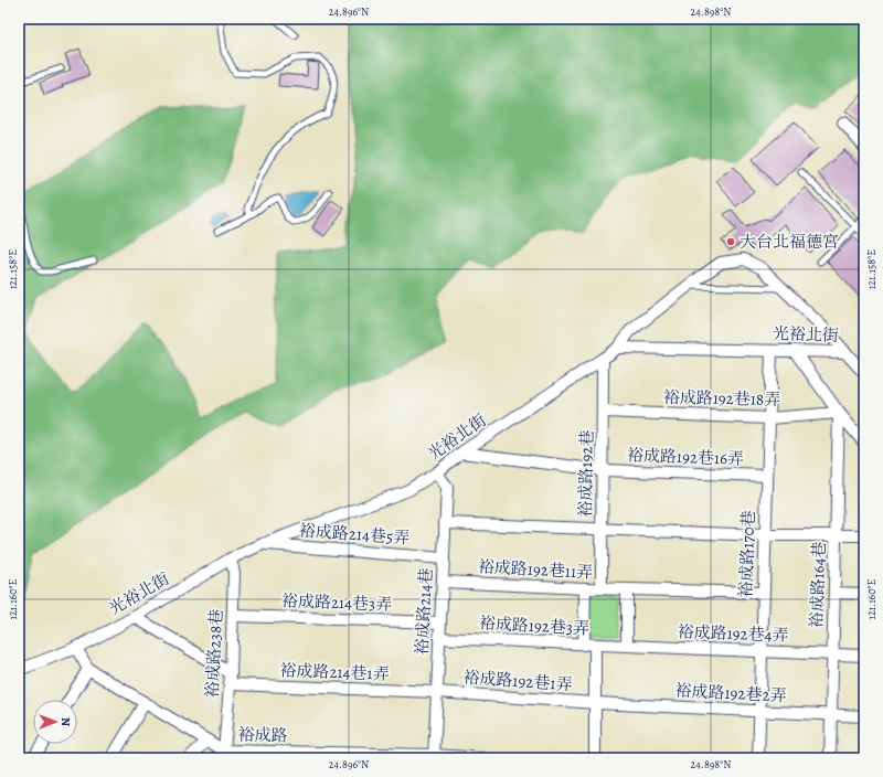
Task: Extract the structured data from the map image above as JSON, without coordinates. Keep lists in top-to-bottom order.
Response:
{
  "streets": {
    "street": [
      "光裕北街",
      "裕成路192巷18弄",
      "裕成路192巷16弄",
      "裕成路192巷",
      "裕成路214巷5弄",
      "裕成路170巷",
      "裕成路192巷11弄",
      "裕成路164巷",
      "裕成路214巷3弄",
      "裕成路214巷",
      "裕成路192巷3弄",
      "裕成路192巷4弄",
      "裕成路238巷",
      "裕成路214巷1弄",
      "裕成路192巷1弄",
      "裕成路192巷2弄",
      "裕成路"
    ]
  },
  "crossings": [
    ["光裕北街", "裕成路192巷16弄"],
    ["光裕北街", "裕成路192巷"],
    ["光裕北街", "裕成路214巷5弄"],
    ["光裕北街", "裕成路170巷"],
    ["光裕北街", "裕成路214巷"],
    ["光裕北街", "裕成路238巷"],
    ["光裕北街", "裕成路"],
    ["裕成路192巷18弄", "裕成路192巷"],
    ["裕成路192巷18弄", "裕成路170巷"],
    ["裕成路192巷18弄", "裕成路164巷"],
    ["裕成路192巷16弄", "裕成路192巷"],
    ["裕成路192巷16弄", "裕成路170巷"],
    ["裕成路192巷", "裕成路192巷11弄"],
    ["裕成路214巷5弄", "裕成路214巷"],
    ["裕成路170巷", "裕成路192巷11弄"],
    ["裕成路170巷", "裕成路192巷4弄"],
    ["裕成路170巷", "裕成路192巷2弄"],
    ["裕成路192巷11弄", "裕成路214巷"],
    ["裕成路164巷", "裕成路192巷4弄"],
    ["裕成路164巷", "裕成路192巷2弄"],
    ["裕成路214巷3弄", "裕成路214巷"],
    ["裕成路214巷3弄", "裕成路238巷"],
    ["裕成路214巷", "裕成路192巷3弄"],
    ["裕成路214巷", "裕成路214巷1弄"],
    ["裕成路214巷", "裕成路192巷1弄"],
    ["裕成路214巷", "裕成路"],
    ["裕成路192巷3弄", "裕成路192巷4弄"],
    ["裕成路238巷", "裕成路214巷1弄"],
    ["裕成路238巷", "裕成路"],
    ["裕成路214巷1弄", "裕成路192巷1弄"],
    ["裕成路192巷1弄", "裕成路192巷2弄"]
  ],
  "places": ["大台北福德宮"],
  "north": "right",
  "coordinates": [
    "24.896°N",
    "24.898°N",
    "121.158°E",
    "121.160°E"
  ]
}
